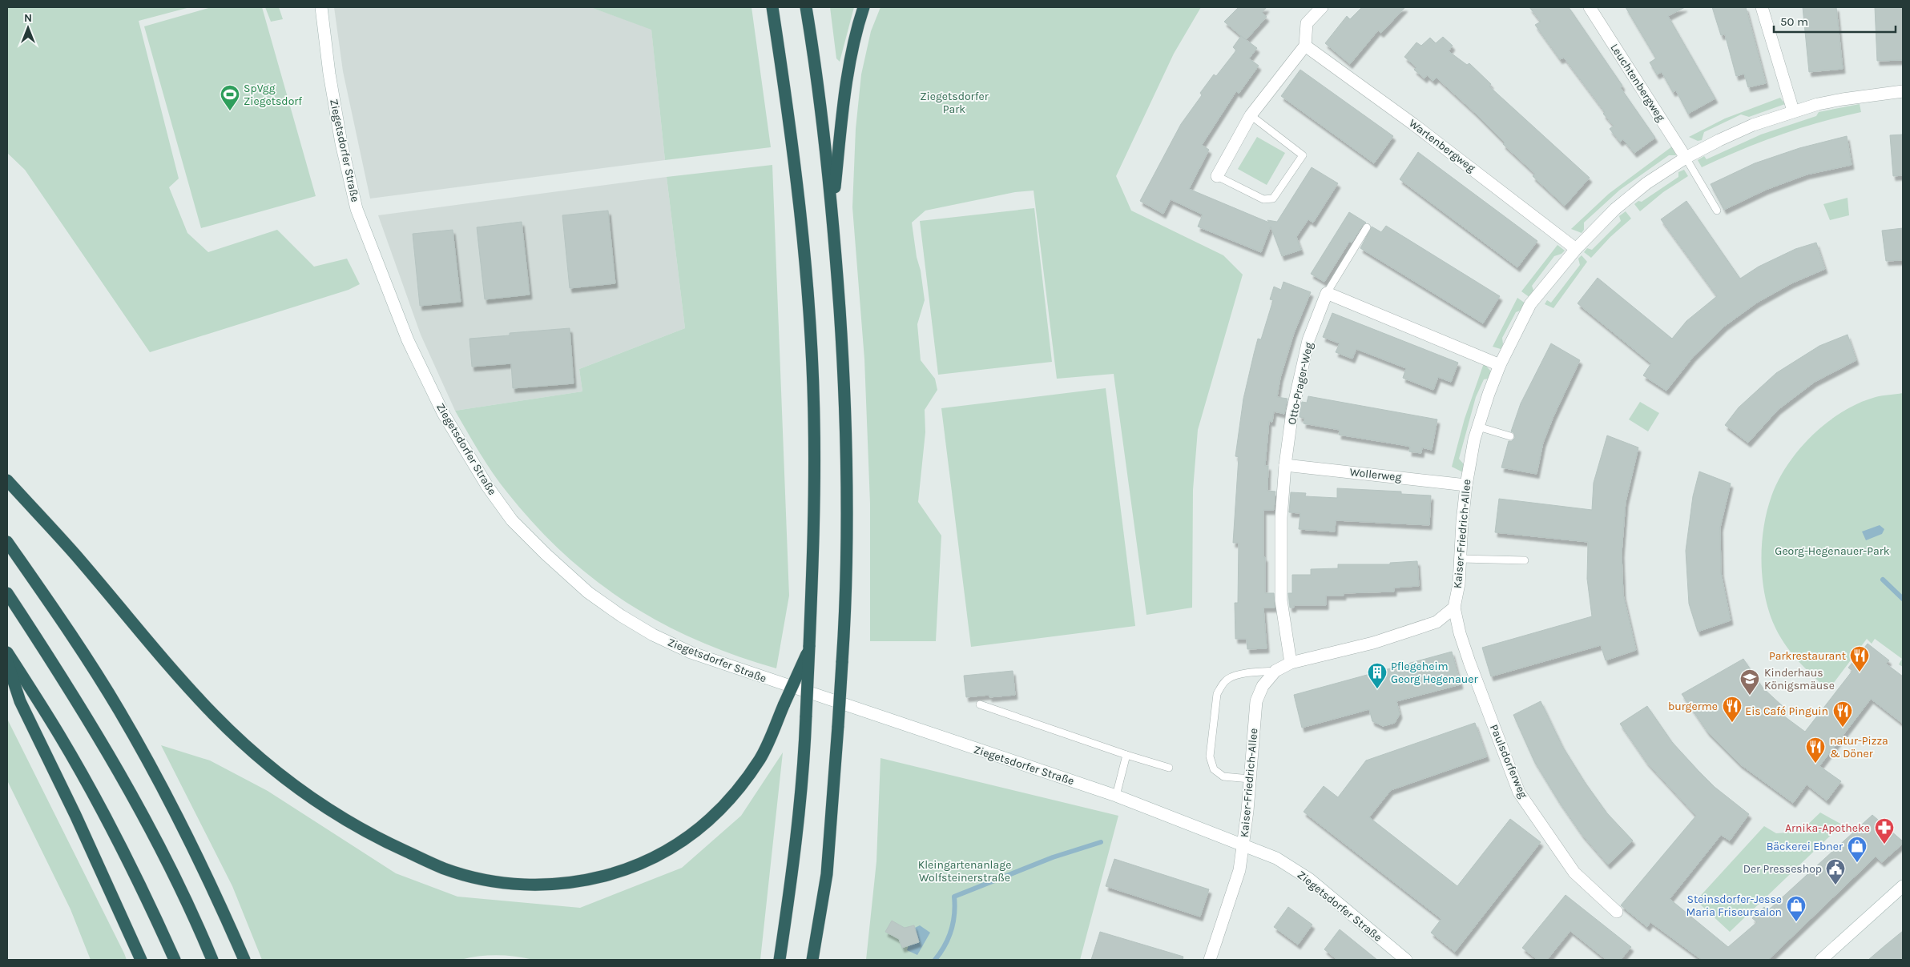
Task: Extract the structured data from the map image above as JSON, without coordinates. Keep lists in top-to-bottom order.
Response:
{
  "streets": {
    "street": [
      "Leuchtenbergweg",
      "Wartenbergweg",
      "Ziegetsdorfer Straße",
      "Otto-Prager-Weg",
      "Wollerweg",
      "Kaiser-Friedrich-Allee",
      "Paulsdorferweg"
    ]
  },
  "crossings": [
    ["Leuchtenbergweg", "Kaiser-Friedrich-Allee"],
    ["Wartenbergweg", "Kaiser-Friedrich-Allee"],
    ["Ziegetsdorfer Straße", "Kaiser-Friedrich-Allee"],
    ["Otto-Prager-Weg", "Wollerweg"],
    ["Otto-Prager-Weg", "Kaiser-Friedrich-Allee"],
    ["Wollerweg", "Kaiser-Friedrich-Allee"],
    ["Kaiser-Friedrich-Allee", "Paulsdorferweg"]
  ],
  "parks": ["Ziegetsdorfer Park", "Georg-Hegenauer-Park", "Kleingartenanlage Wolfsteinerstraße"],
  "places": {
    "sports": ["SpVgg Ziegetsdorf"],
    "restaurant": [
      "Parkrestaurant",
      "burgerme",
      "Eis Café Pinguin",
      "natur-Pizza & Döner"
    ],
    "building": ["Pflegeheim Georg Hegenauer"],
    "school or university": ["Kinderhaus Königsmäuse"],
    "pharmacy": ["Arnika-Apotheke"],
    "shop": ["Bäckerei Ebner", "Steinsdorfer-Jesse Maria Friseursalon"],
    "public building": ["Der Presseshop"]
  },
  "scale_bar": "50 m",
  "north": "top"
}
